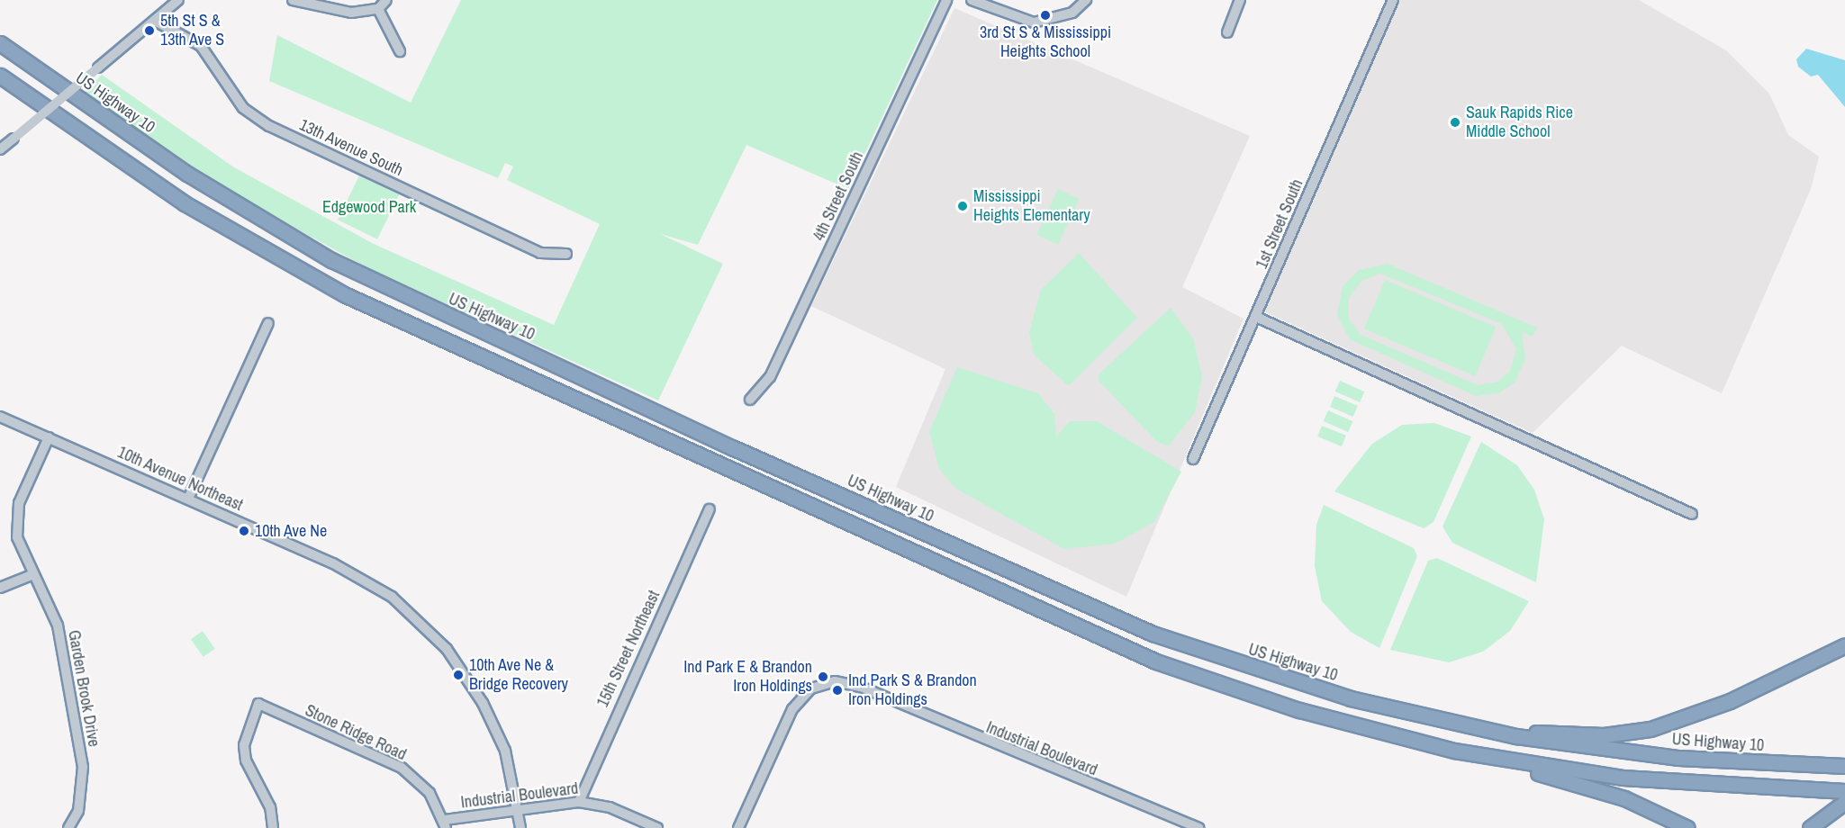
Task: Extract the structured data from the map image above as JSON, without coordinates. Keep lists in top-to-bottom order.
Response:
{
  "streets": {
    "highway": ["US Highway 10"],
    "street": [
      "13th Avenue South",
      "4th Street South",
      "1st Street South",
      "10th Avenue Northeast",
      "15th Street Northeast",
      "Garden Brook Drive",
      "Stone Ridge Road",
      "Industrial Boulevard"
    ]
  },
  "crossings": [
    ["10th Avenue Northeast", "Garden Brook Drive"],
    ["10th Avenue Northeast", "Industrial Boulevard"],
    ["15th Street Northeast", "Industrial Boulevard"],
    ["Stone Ridge Road", "Industrial Boulevard"]
  ],
  "parks": ["Edgewood Park"],
  "places": [
    "3rd St S & Mississippi Heights School",
    "5th St S & 13th Ave S",
    "Sauk Rapids Rice Middle School",
    "Mississippi Heights Elementary",
    "10th Ave Ne",
    "10th Ave Ne & Bridge Recovery",
    "Ind Park E & Brandon Iron Holdings",
    "Ind Park S & Brandon Iron Holdings"
  ]
}
